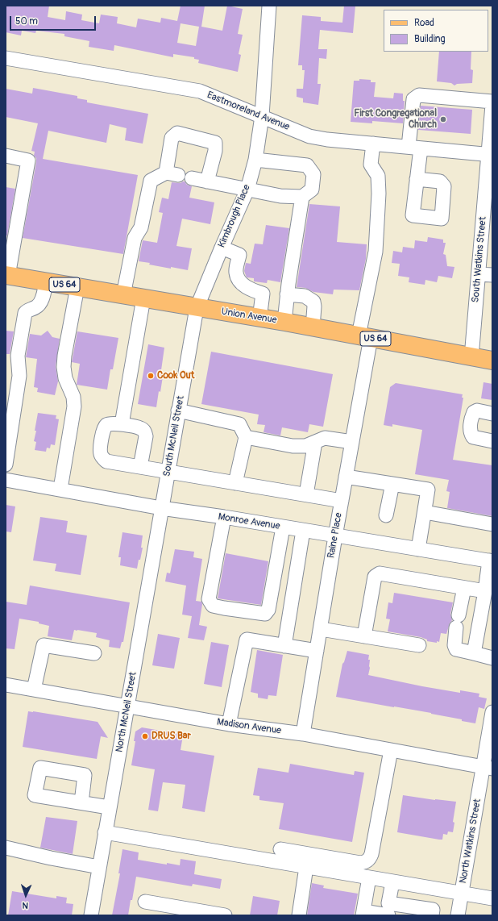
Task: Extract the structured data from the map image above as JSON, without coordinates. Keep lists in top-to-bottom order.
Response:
{
  "streets": {
    "main road": ["US 64", "Union Avenue"],
    "street": [
      "Eastmoreland Avenue",
      "Kimbrough Place",
      "South Watkins Street",
      "South McNeil Street",
      "Monroe Avenue",
      "Raine Place",
      "North McNeil Street",
      "Madison Avenue",
      "North Watkins Street"
    ]
  },
  "crossings": [
    ["Eastmoreland Avenue", "Kimbrough Place"],
    ["Eastmoreland Avenue", "South Watkins Street"],
    ["Eastmoreland Avenue", "Raine Place"],
    ["Kimbrough Place", "Union Avenue"],
    ["Kimbrough Place", "South McNeil Street"],
    ["South Watkins Street", "Union Avenue"],
    ["Union Avenue", "South McNeil Street"],
    ["Union Avenue", "Raine Place"],
    ["South McNeil Street", "Monroe Avenue"],
    ["South McNeil Street", "North McNeil Street"],
    ["Monroe Avenue", "Raine Place"],
    ["Monroe Avenue", "North McNeil Street"],
    ["Raine Place", "Madison Avenue"],
    ["North McNeil Street", "Madison Avenue"],
    ["Madison Avenue", "North Watkins Street"]
  ],
  "places": ["First Congregational Church", "Cook Out", "DRUS Bar"],
  "legend": ["Road", "Building"],
  "scale_bar": "50 m",
  "north": "bottom"
}
